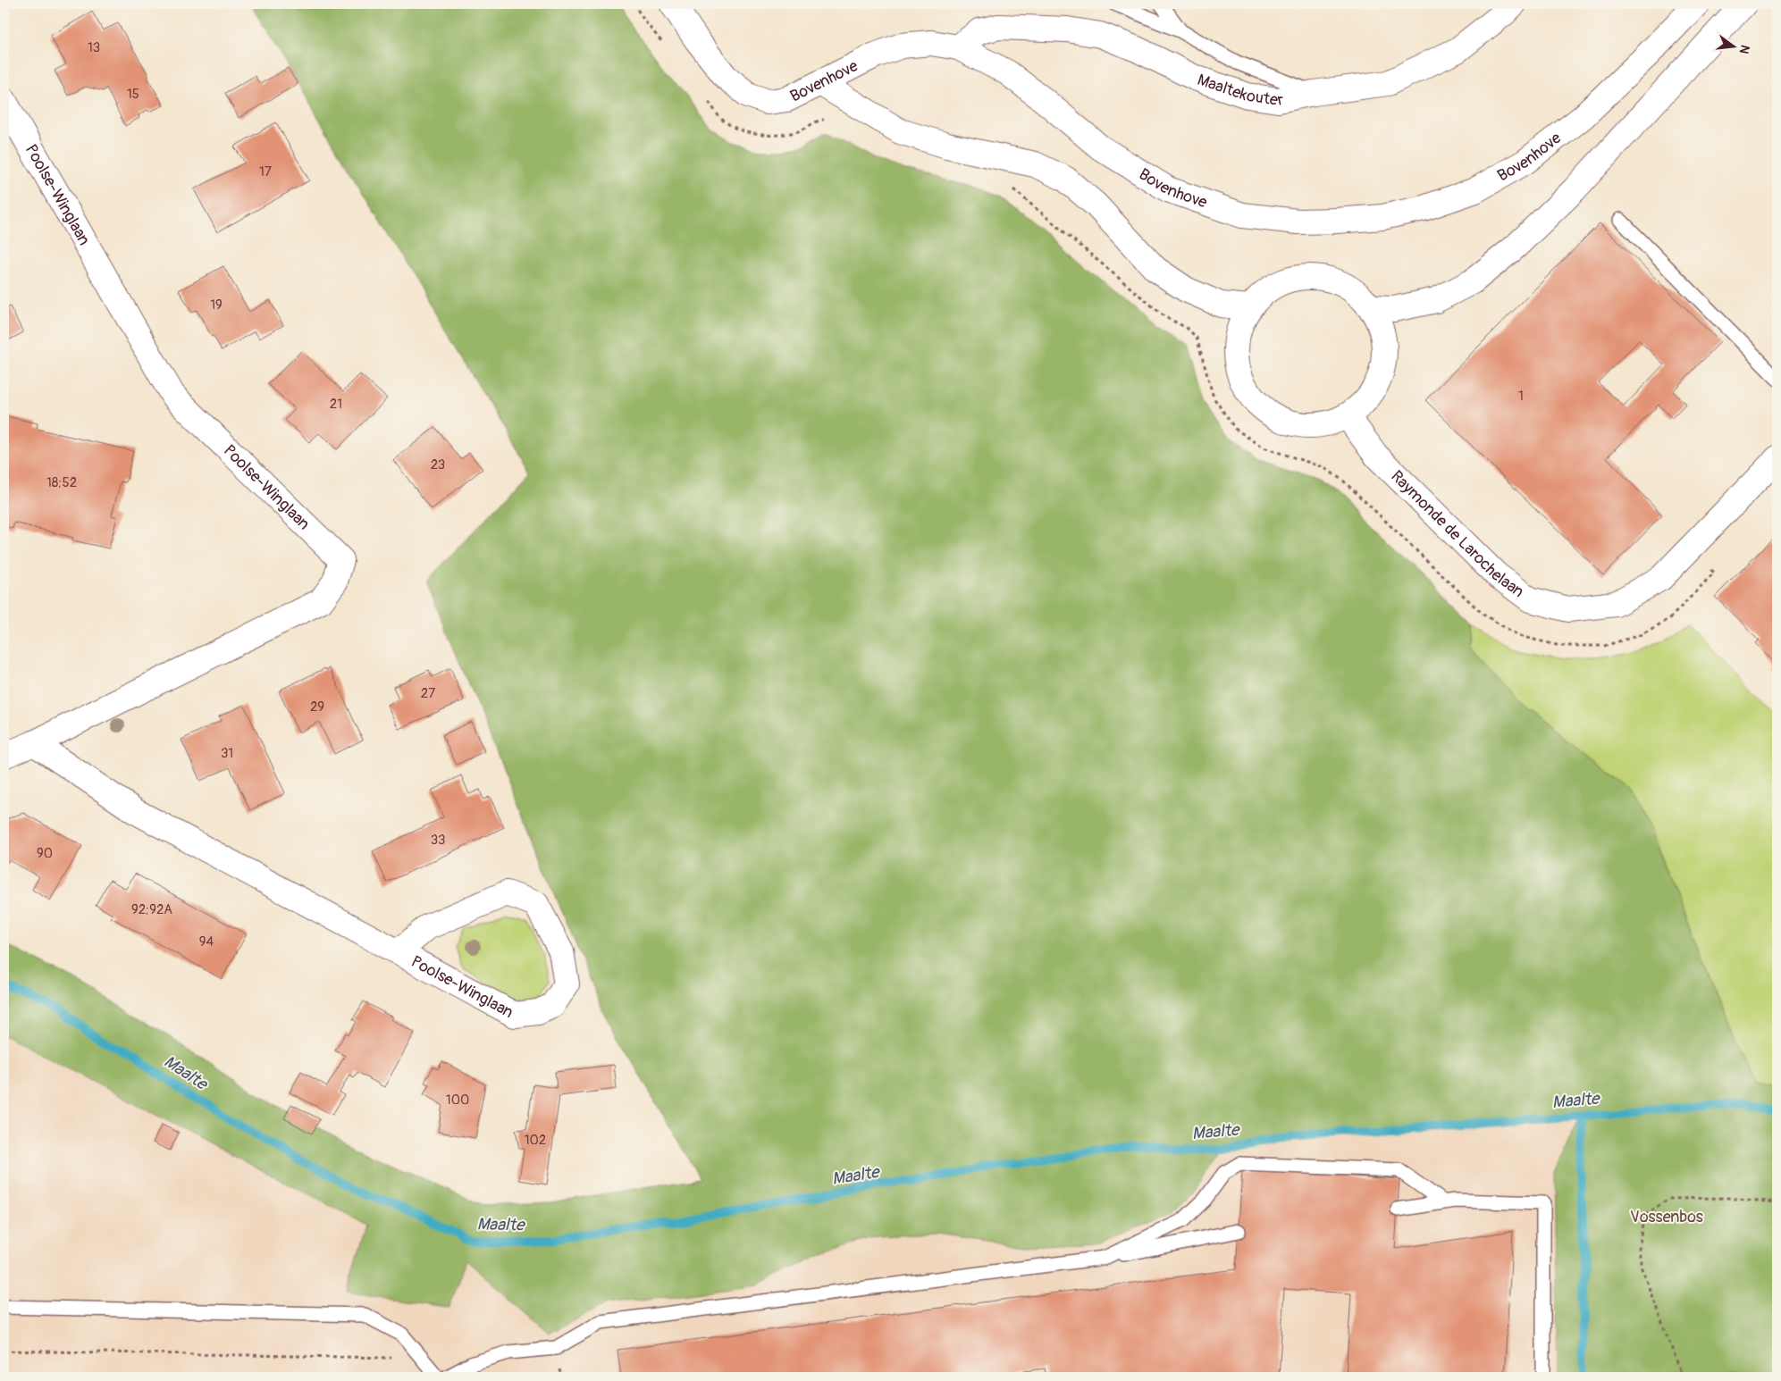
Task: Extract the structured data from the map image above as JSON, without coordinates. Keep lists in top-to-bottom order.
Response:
{
  "streets": {
    "street": [
      "Bovenhove",
      "Maaltekouter",
      "Poolse-Winglaan",
      "Raymonde de Larochelaan"
    ]
  },
  "crossings": [
    ["Bovenhove", "Maaltekouter"]
  ],
  "water": ["Maalte"],
  "parks": ["Vossenbos"],
  "house_numbers": [
    "13",
    "15",
    "17",
    "19",
    "1",
    "21",
    "23",
    "18;52",
    "27",
    "29",
    "31",
    "33",
    "90",
    "92;92A",
    "94",
    "100",
    "102"
  ],
  "north": "right"
}
